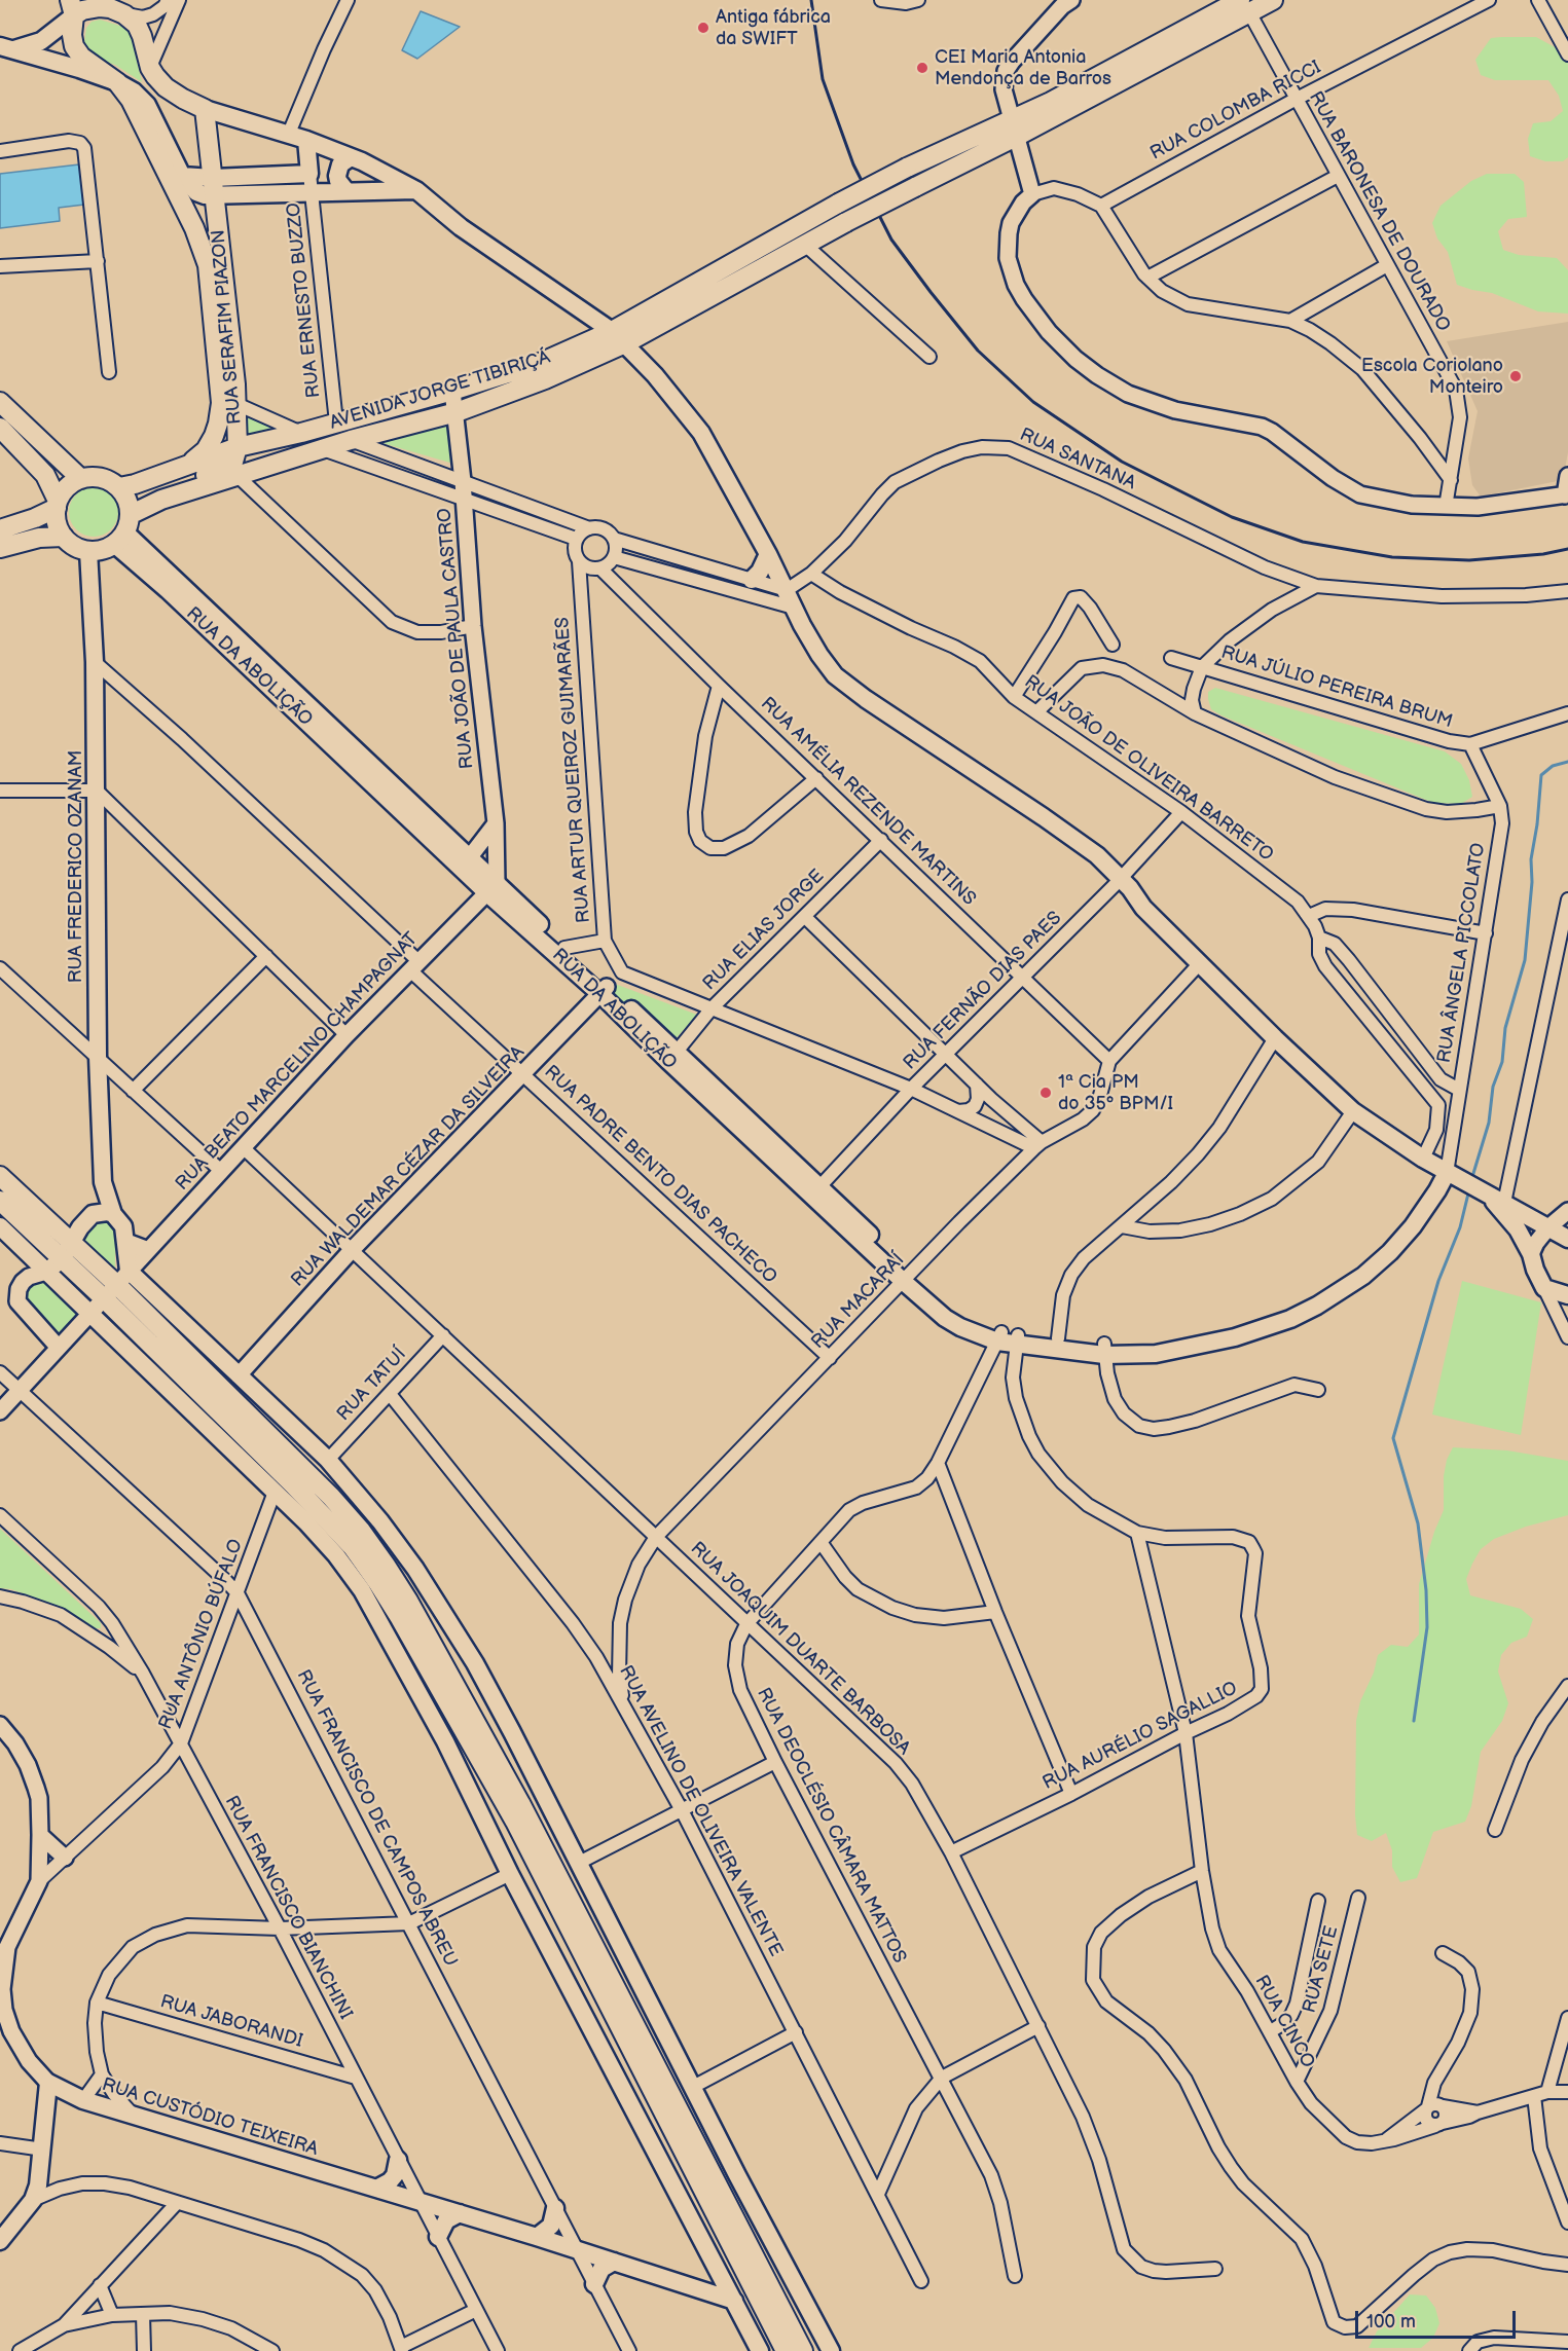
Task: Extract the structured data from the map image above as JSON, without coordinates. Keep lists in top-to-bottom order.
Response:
{
  "streets": {
    "main road": [
      "RUA SERAFIM PIAZON",
      "AVENIDA JORGE TIBIRIÇÁ",
      "RUA DA ABOLIÇÃO",
      "RUA FREDERICO OZANAM",
      "RUA CUSTÓDIO TEIXEIRA"
    ],
    "street": [
      "RUA COLOMBA RICCI",
      "RUA BARONESA DE DOURADO",
      "RUA ERNESTO BUZZO",
      "RUA SANTANA",
      "RUA JOÃO DE PAULA CASTRO",
      "RUA JÚLIO PEREIRA BRUM",
      "RUA JOÃO DE OLIVEIRA BARRETO",
      "RUA ARTUR QUEIROZ GUIMARÃES",
      "RUA AMÉLIA REZENDE MARTINS",
      "RUA ELIAS JORGE",
      "RUA ÂNGELA PICCOLATO",
      "RUA FERNÃO DIAS PAES",
      "RUA BEATO MARCELINO CHAMPAGNAT",
      "RUA WALDEMAR CÉZAR DA SILVEIRA",
      "RUA PADRE BENTO DIAS PACHECO",
      "RUA MACARAÍ",
      "RUA TATUÍ",
      "RUA ANTÔNIO BÚFALO",
      "RUA JOAQUIM DUARTE BARBOSA",
      "RUA AURÉLIO SAGALLIO",
      "RUA AVELINO DE OLIVEIRA VALENTE",
      "RUA FRANCISCO DE CAMPOS ABREU",
      "RUA DEOCLÉSIO CÂMARA MATTOS",
      "RUA FRANCISCO BIANCHINI",
      "RUA SETE",
      "RUA JABORANDI",
      "RUA CINCO"
    ]
  },
  "crossings": [
    ["RUA COLOMBA RICCI", "RUA BARONESA DE DOURADO"],
    ["RUA ERNESTO BUZZO", "AVENIDA JORGE TIBIRIÇÁ"],
    ["RUA SERAFIM PIAZON", "AVENIDA JORGE TIBIRIÇÁ"],
    ["AVENIDA JORGE TIBIRIÇÁ", "RUA JOÃO DE PAULA CASTRO"],
    ["AVENIDA JORGE TIBIRIÇÁ", "RUA DA ABOLIÇÃO"],
    ["AVENIDA JORGE TIBIRIÇÁ", "RUA FREDERICO OZANAM"],
    ["RUA SANTANA", "RUA JOÃO DE OLIVEIRA BARRETO"],
    ["RUA JOÃO DE PAULA CASTRO", "RUA DA ABOLIÇÃO"],
    ["RUA JOÃO DE PAULA CASTRO", "RUA BEATO MARCELINO CHAMPAGNAT"],
    ["RUA DA ABOLIÇÃO", "RUA FREDERICO OZANAM"],
    ["RUA DA ABOLIÇÃO", "RUA ELIAS JORGE"],
    ["RUA DA ABOLIÇÃO", "RUA ÂNGELA PICCOLATO"],
    ["RUA DA ABOLIÇÃO", "RUA FERNÃO DIAS PAES"],
    ["RUA DA ABOLIÇÃO", "RUA BEATO MARCELINO CHAMPAGNAT"],
    ["RUA DA ABOLIÇÃO", "RUA WALDEMAR CÉZAR DA SILVEIRA"],
    ["RUA DA ABOLIÇÃO", "RUA MACARAÍ"],
    ["RUA DA ABOLIÇÃO", "RUA DEOCLÉSIO CÂMARA MATTOS"],
    ["RUA JÚLIO PEREIRA BRUM", "RUA ÂNGELA PICCOLATO"],
    ["RUA JOÃO DE OLIVEIRA BARRETO", "RUA ÂNGELA PICCOLATO"],
    ["RUA JOÃO DE OLIVEIRA BARRETO", "RUA FERNÃO DIAS PAES"],
    ["RUA ARTUR QUEIROZ GUIMARÃES", "RUA AMÉLIA REZENDE MARTINS"],
    ["RUA ARTUR QUEIROZ GUIMARÃES", "RUA ELIAS JORGE"],
    ["RUA AMÉLIA REZENDE MARTINS", "RUA ELIAS JORGE"],
    ["RUA AMÉLIA REZENDE MARTINS", "RUA FERNÃO DIAS PAES"],
    ["RUA AMÉLIA REZENDE MARTINS", "RUA MACARAÍ"],
    ["RUA FREDERICO OZANAM", "RUA BEATO MARCELINO CHAMPAGNAT"],
    ["RUA FREDERICO OZANAM", "RUA PADRE BENTO DIAS PACHECO"],
    ["RUA BEATO MARCELINO CHAMPAGNAT", "RUA PADRE BENTO DIAS PACHECO"],
    ["RUA BEATO MARCELINO CHAMPAGNAT", "RUA JOAQUIM DUARTE BARBOSA"],
    ["RUA BEATO MARCELINO CHAMPAGNAT", "RUA FRANCISCO DE CAMPOS ABREU"],
    ["RUA WALDEMAR CÉZAR DA SILVEIRA", "RUA PADRE BENTO DIAS PACHECO"],
    ["RUA WALDEMAR CÉZAR DA SILVEIRA", "RUA JOAQUIM DUARTE BARBOSA"],
    ["RUA PADRE BENTO DIAS PACHECO", "RUA MACARAÍ"],
    ["RUA MACARAÍ", "RUA JOAQUIM DUARTE BARBOSA"],
    ["RUA MACARAÍ", "RUA AVELINO DE OLIVEIRA VALENTE"],
    ["RUA TATUÍ", "RUA JOAQUIM DUARTE BARBOSA"],
    ["RUA TATUÍ", "RUA AVELINO DE OLIVEIRA VALENTE"],
    ["RUA ANTÔNIO BÚFALO", "RUA FRANCISCO DE CAMPOS ABREU"],
    ["RUA ANTÔNIO BÚFALO", "RUA FRANCISCO BIANCHINI"],
    ["RUA ANTÔNIO BÚFALO", "RUA CUSTÓDIO TEIXEIRA"],
    ["RUA JOAQUIM DUARTE BARBOSA", "RUA AURÉLIO SAGALLIO"],
    ["RUA JOAQUIM DUARTE BARBOSA", "RUA DEOCLÉSIO CÂMARA MATTOS"],
    ["RUA AURÉLIO SAGALLIO", "RUA CINCO"],
    ["RUA FRANCISCO DE CAMPOS ABREU", "RUA CUSTÓDIO TEIXEIRA"],
    ["RUA FRANCISCO BIANCHINI", "RUA JABORANDI"],
    ["RUA FRANCISCO BIANCHINI", "RUA CUSTÓDIO TEIXEIRA"],
    ["RUA SETE", "RUA CINCO"]
  ],
  "places": [
    "Antiga fábrica da SWIFT",
    "CEI Maria Antonia Mendonça de Barros",
    "Escola Coriolano Monteiro",
    "1ª Cia PM do 35º BPM/I"
  ],
  "scale_bar": "100 m"
}
